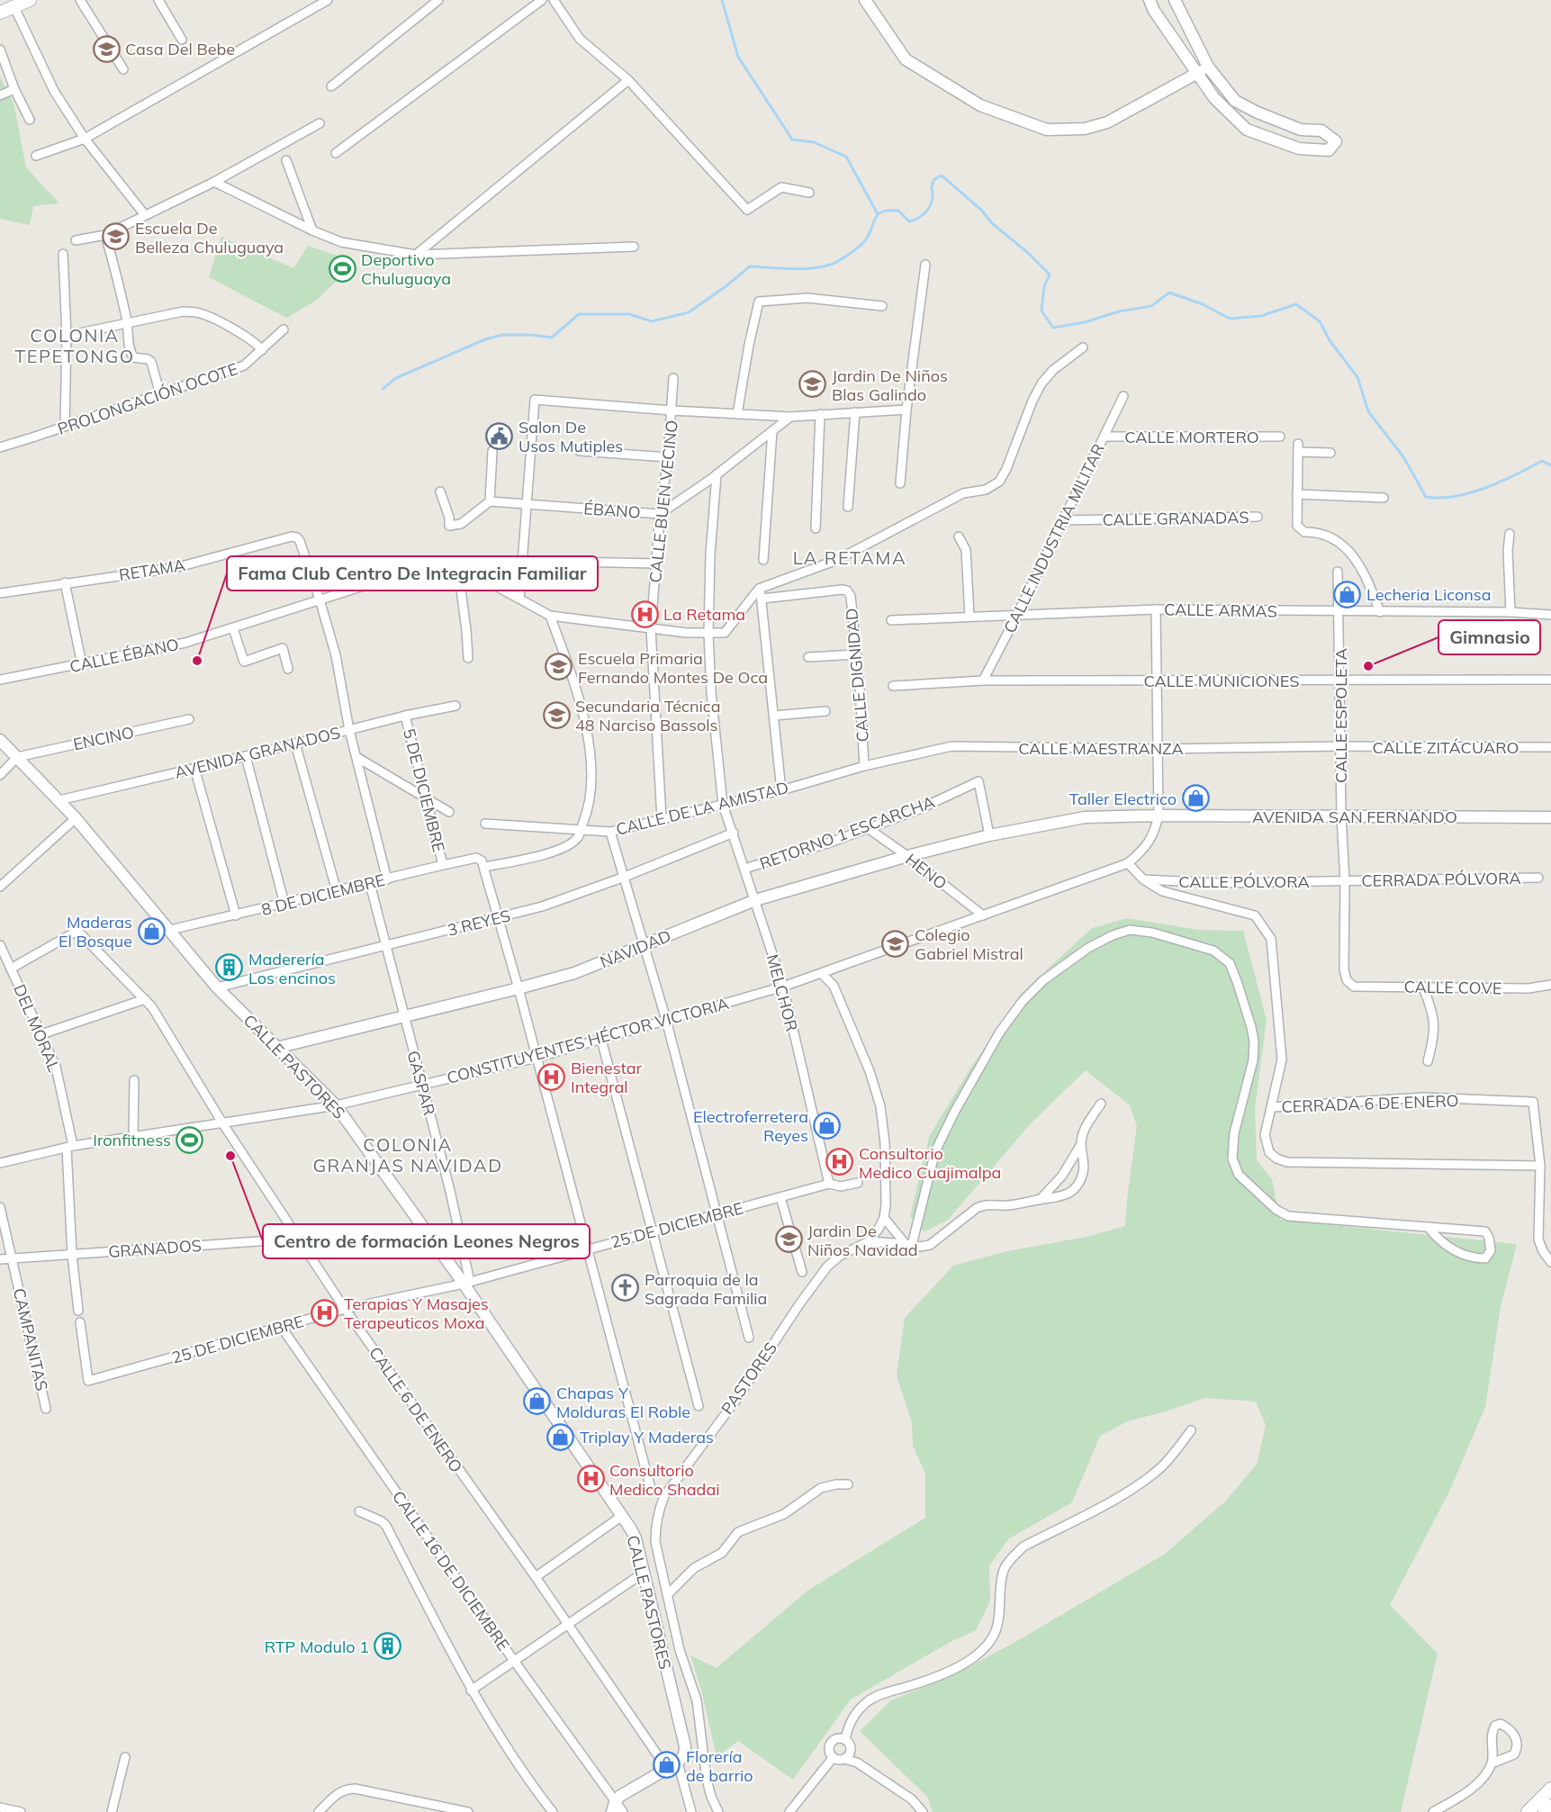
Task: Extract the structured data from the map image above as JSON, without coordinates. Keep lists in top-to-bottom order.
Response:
{
  "streets": {
    "street": [
      "PROLONGACIÓN OCOTE",
      "CALLE MORTERO",
      "CALLE BUEN VECINO",
      "ÉBANO",
      "CALLE GRANADAS",
      "CALLE INDUSTRIA MILITAR",
      "RETAMA",
      "CALLE ARMAS",
      "CALLE ÉBANO",
      "CALLE DIGNIDAD",
      "CALLE MUNICIONES",
      "CALLE ESPOLETA",
      "ENCINO",
      "CALLE ZITÁCUARO",
      "CALLE MAESTRANZA",
      "AVENIDA GRANADOS",
      "5 DE DICIEMBRE",
      "CALLE DE LA AMISTAD",
      "AVENIDA SAN FERNANDO",
      "RETORNO 1 ESCARCHA",
      "HENO",
      "CERRADA PÓLVORA",
      "CALLE PÓLVORA",
      "8 DE DICIEMBRE",
      "3 REYES",
      "NAVIDAD",
      "CALLE COVE",
      "MELCHOR",
      "DEL MORAL",
      "CONSTITUYENTES HÉCTOR VICTORIA",
      "CALLE PASTORES",
      "GASPAR",
      "CERRADA 6 DE ENERO",
      "25 DE DICIEMBRE",
      "GRANADOS",
      "CAMPANITAS",
      "PASTORES",
      "CALLE 6 DE ENERO",
      "CALLE 16 DE DICIEMBRE"
    ]
  },
  "crossings": [
    ["CALLE MORTERO", "CALLE INDUSTRIA MILITAR"],
    ["CALLE BUEN VECINO", "ÉBANO"],
    ["CALLE BUEN VECINO", "CALLE DE LA AMISTAD"],
    ["ÉBANO", "MELCHOR"],
    ["CALLE GRANADAS", "CALLE INDUSTRIA MILITAR"],
    ["CALLE INDUSTRIA MILITAR", "CALLE ARMAS"],
    ["CALLE INDUSTRIA MILITAR", "CALLE MUNICIONES"],
    ["RETAMA", "CALLE ÉBANO"],
    ["CALLE ARMAS", "CALLE ESPOLETA"],
    ["CALLE DIGNIDAD", "CALLE MAESTRANZA"],
    ["CALLE DIGNIDAD", "CALLE DE LA AMISTAD"],
    ["CALLE MUNICIONES", "CALLE ESPOLETA"],
    ["CALLE ESPOLETA", "CALLE ZITÁCUARO"],
    ["CALLE ESPOLETA", "CALLE MAESTRANZA"],
    ["CALLE ESPOLETA", "AVENIDA SAN FERNANDO"],
    ["CALLE ESPOLETA", "CERRADA PÓLVORA"],
    ["CALLE ESPOLETA", "CALLE PÓLVORA"],
    ["CALLE ESPOLETA", "CALLE COVE"],
    ["ENCINO", "CALLE PASTORES"],
    ["CALLE ZITÁCUARO", "CALLE MAESTRANZA"],
    ["CALLE MAESTRANZA", "CALLE DE LA AMISTAD"],
    ["AVENIDA GRANADOS", "5 DE DICIEMBRE"],
    ["AVENIDA GRANADOS", "CALLE PASTORES"],
    ["5 DE DICIEMBRE", "8 DE DICIEMBRE"],
    ["CALLE DE LA AMISTAD", "MELCHOR"],
    ["AVENIDA SAN FERNANDO", "RETORNO 1 ESCARCHA"],
    ["AVENIDA SAN FERNANDO", "NAVIDAD"],
    ["RETORNO 1 ESCARCHA", "HENO"],
    ["RETORNO 1 ESCARCHA", "NAVIDAD"],
    ["RETORNO 1 ESCARCHA", "MELCHOR"],
    ["HENO", "NAVIDAD"],
    ["HENO", "CONSTITUYENTES HÉCTOR VICTORIA"],
    ["CERRADA PÓLVORA", "CALLE PÓLVORA"],
    ["8 DE DICIEMBRE", "CALLE PASTORES"],
    ["8 DE DICIEMBRE", "GASPAR"],
    ["3 REYES", "MELCHOR"],
    ["3 REYES", "CALLE PASTORES"],
    ["3 REYES", "GASPAR"],
    ["NAVIDAD", "MELCHOR"],
    ["NAVIDAD", "CALLE PASTORES"],
    ["NAVIDAD", "GASPAR"],
    ["MELCHOR", "CONSTITUYENTES HÉCTOR VICTORIA"],
    ["MELCHOR", "25 DE DICIEMBRE"],
    ["DEL MORAL", "CONSTITUYENTES HÉCTOR VICTORIA"],
    ["DEL MORAL", "GRANADOS"],
    ["DEL MORAL", "CALLE 6 DE ENERO"],
    ["CONSTITUYENTES HÉCTOR VICTORIA", "CALLE PASTORES"],
    ["CONSTITUYENTES HÉCTOR VICTORIA", "GASPAR"],
    ["CONSTITUYENTES HÉCTOR VICTORIA", "PASTORES"],
    ["CONSTITUYENTES HÉCTOR VICTORIA", "CALLE 6 DE ENERO"],
    ["CALLE PASTORES", "GASPAR"],
    ["CALLE PASTORES", "25 DE DICIEMBRE"],
    ["GASPAR", "25 DE DICIEMBRE"],
    ["25 DE DICIEMBRE", "CALLE 6 DE ENERO"],
    ["25 DE DICIEMBRE", "CALLE 16 DE DICIEMBRE"],
    ["GRANADOS", "CAMPANITAS"],
    ["GRANADOS", "CALLE 6 DE ENERO"]
  ],
  "districts": ["COLONIA TEPETONGO", "LA RETAMA", "COLONIA GRANJAS NAVIDAD"],
  "places": {
    "school or university": [
      "Casa Del Bebe",
      "Escuela De Belleza Chuluguaya",
      "Jardin De Niños Blas Galindo",
      "Escuela Primaria Fernando Montes De Oca",
      "Secundaria Técnica 48 Narciso Bassols",
      "Colegio Gabriel Mistral",
      "Jardin De Niños Navidad"
    ],
    "sports": ["Deportivo Chuluguaya", "Ironfitness"],
    "public building": ["Salon De Usos Mutiples"],
    "shop": [
      "Lecheria Liconsa",
      "Taller Electrico",
      "Maderas El Bosque",
      "Electroferretera Reyes",
      "Chapas Y Molduras El Roble",
      "Triplay Y Maderas",
      "Florería de barrio"
    ],
    "hospital": [
      "La Retama",
      "Bienestar Integral",
      "Consultorio Medico Cuajimalpa",
      "Terapias Y Masajes Terapeuticos Moxa",
      "Consultorio Medico Shadai"
    ],
    "other": ["Fama Club Centro De Integracin Familiar", "Gimnasio", "Centro de formación Leones Negros"],
    "building": ["Maderería Los encinos", "RTP Modulo 1"],
    "church": ["Parroquia de la Sagrada Familia"]
  }
}
